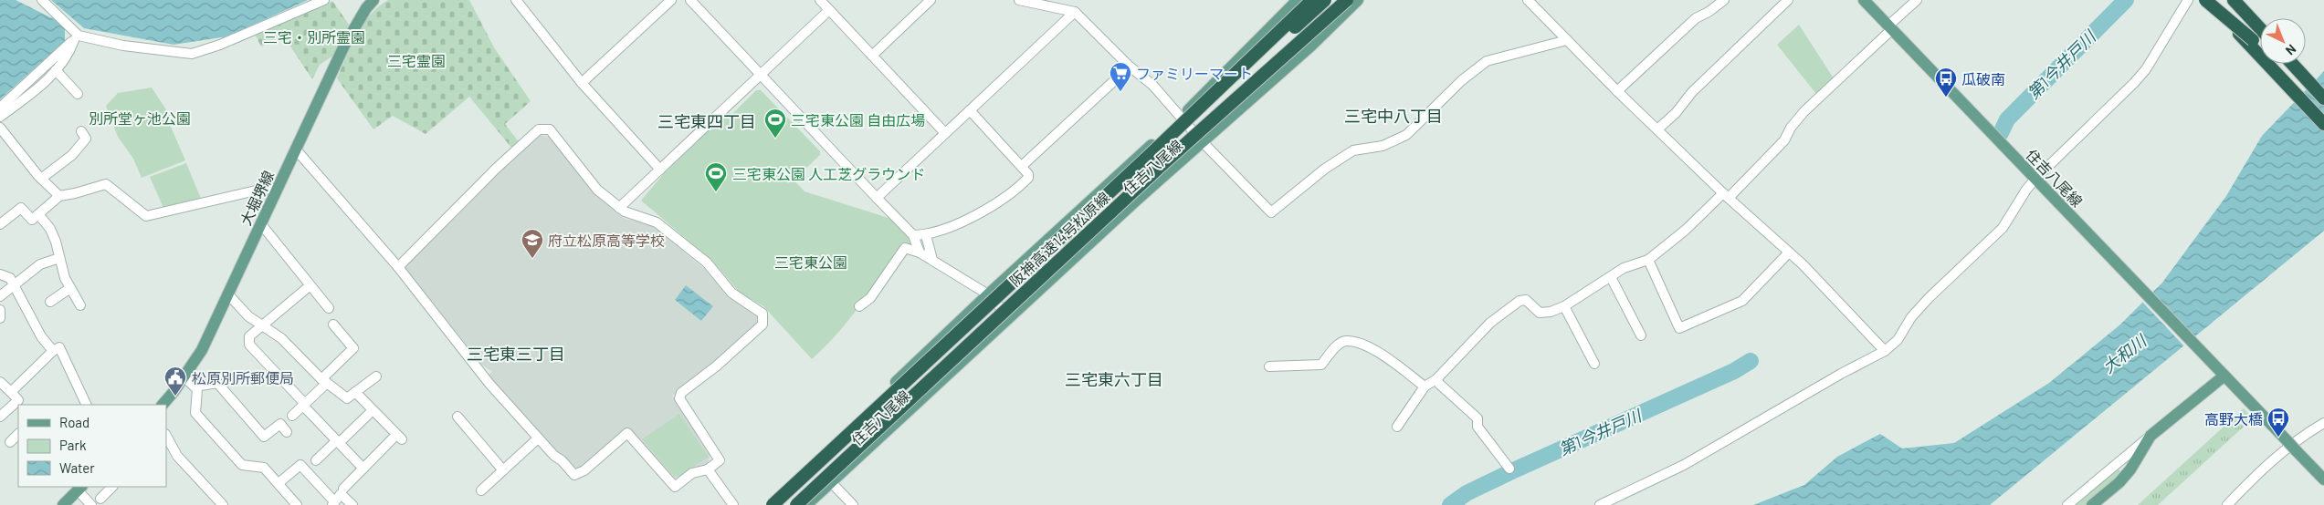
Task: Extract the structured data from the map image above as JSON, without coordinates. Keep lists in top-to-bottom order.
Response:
{
  "streets": {
    "highway": ["阪神高速14号松原線"],
    "main road": ["住吉八尾線", "大堀堺線"]
  },
  "districts": [
    "三宅中八丁目",
    "三宅東四丁目",
    "三宅東三丁目",
    "三宅東六丁目"
  ],
  "water": ["第1今井戸川", "大和川"],
  "parks": [
    "三宅・別所霊園",
    "三宅霊園",
    "別所堂ヶ池公園",
    "三宅東公園"
  ],
  "places": {
    "supermarket": ["ファミリーマート"],
    "bus stop": ["瓜破南", "高野大橋"],
    "sports": ["三宅東公園 自由広場", "三宅東公園 人工芝グラウンド"],
    "school or university": ["府立松原高等学校"],
    "public building": ["松原別所郵便局"]
  },
  "legend": ["Road", "Park", "Water"],
  "north": "bottom right"
}
